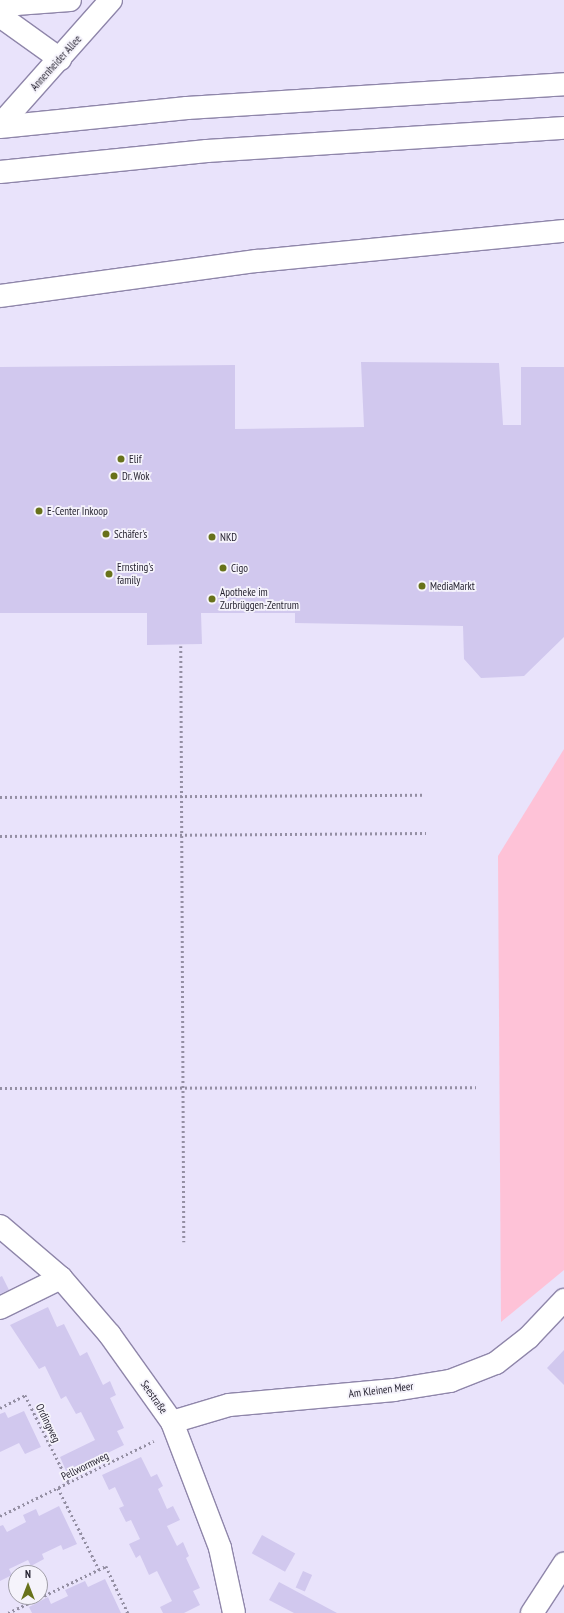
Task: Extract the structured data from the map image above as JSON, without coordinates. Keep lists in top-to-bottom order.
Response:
{
  "streets": {
    "main road": ["Annenheider Allee", "Am Kleinen Meer", "Seestraße"],
    "path": ["Ordingweg", "Pellwormweg"]
  },
  "crossings": [
    ["Am Kleinen Meer", "Seestraße"],
    ["Am Kleinen Meer", "Pellwormweg"],
    ["Seestraße", "Pellwormweg"],
    ["Ordingweg", "Pellwormweg"]
  ],
  "places": [
    "Elif",
    "Dr. Wok",
    "E-Center Inkoop",
    "Schäfer's",
    "NKD",
    "Cigo",
    "Ernsting's family",
    "MediaMarkt",
    "Apotheke im Zurbrüggen-Zentrum"
  ],
  "north": "top"
}
